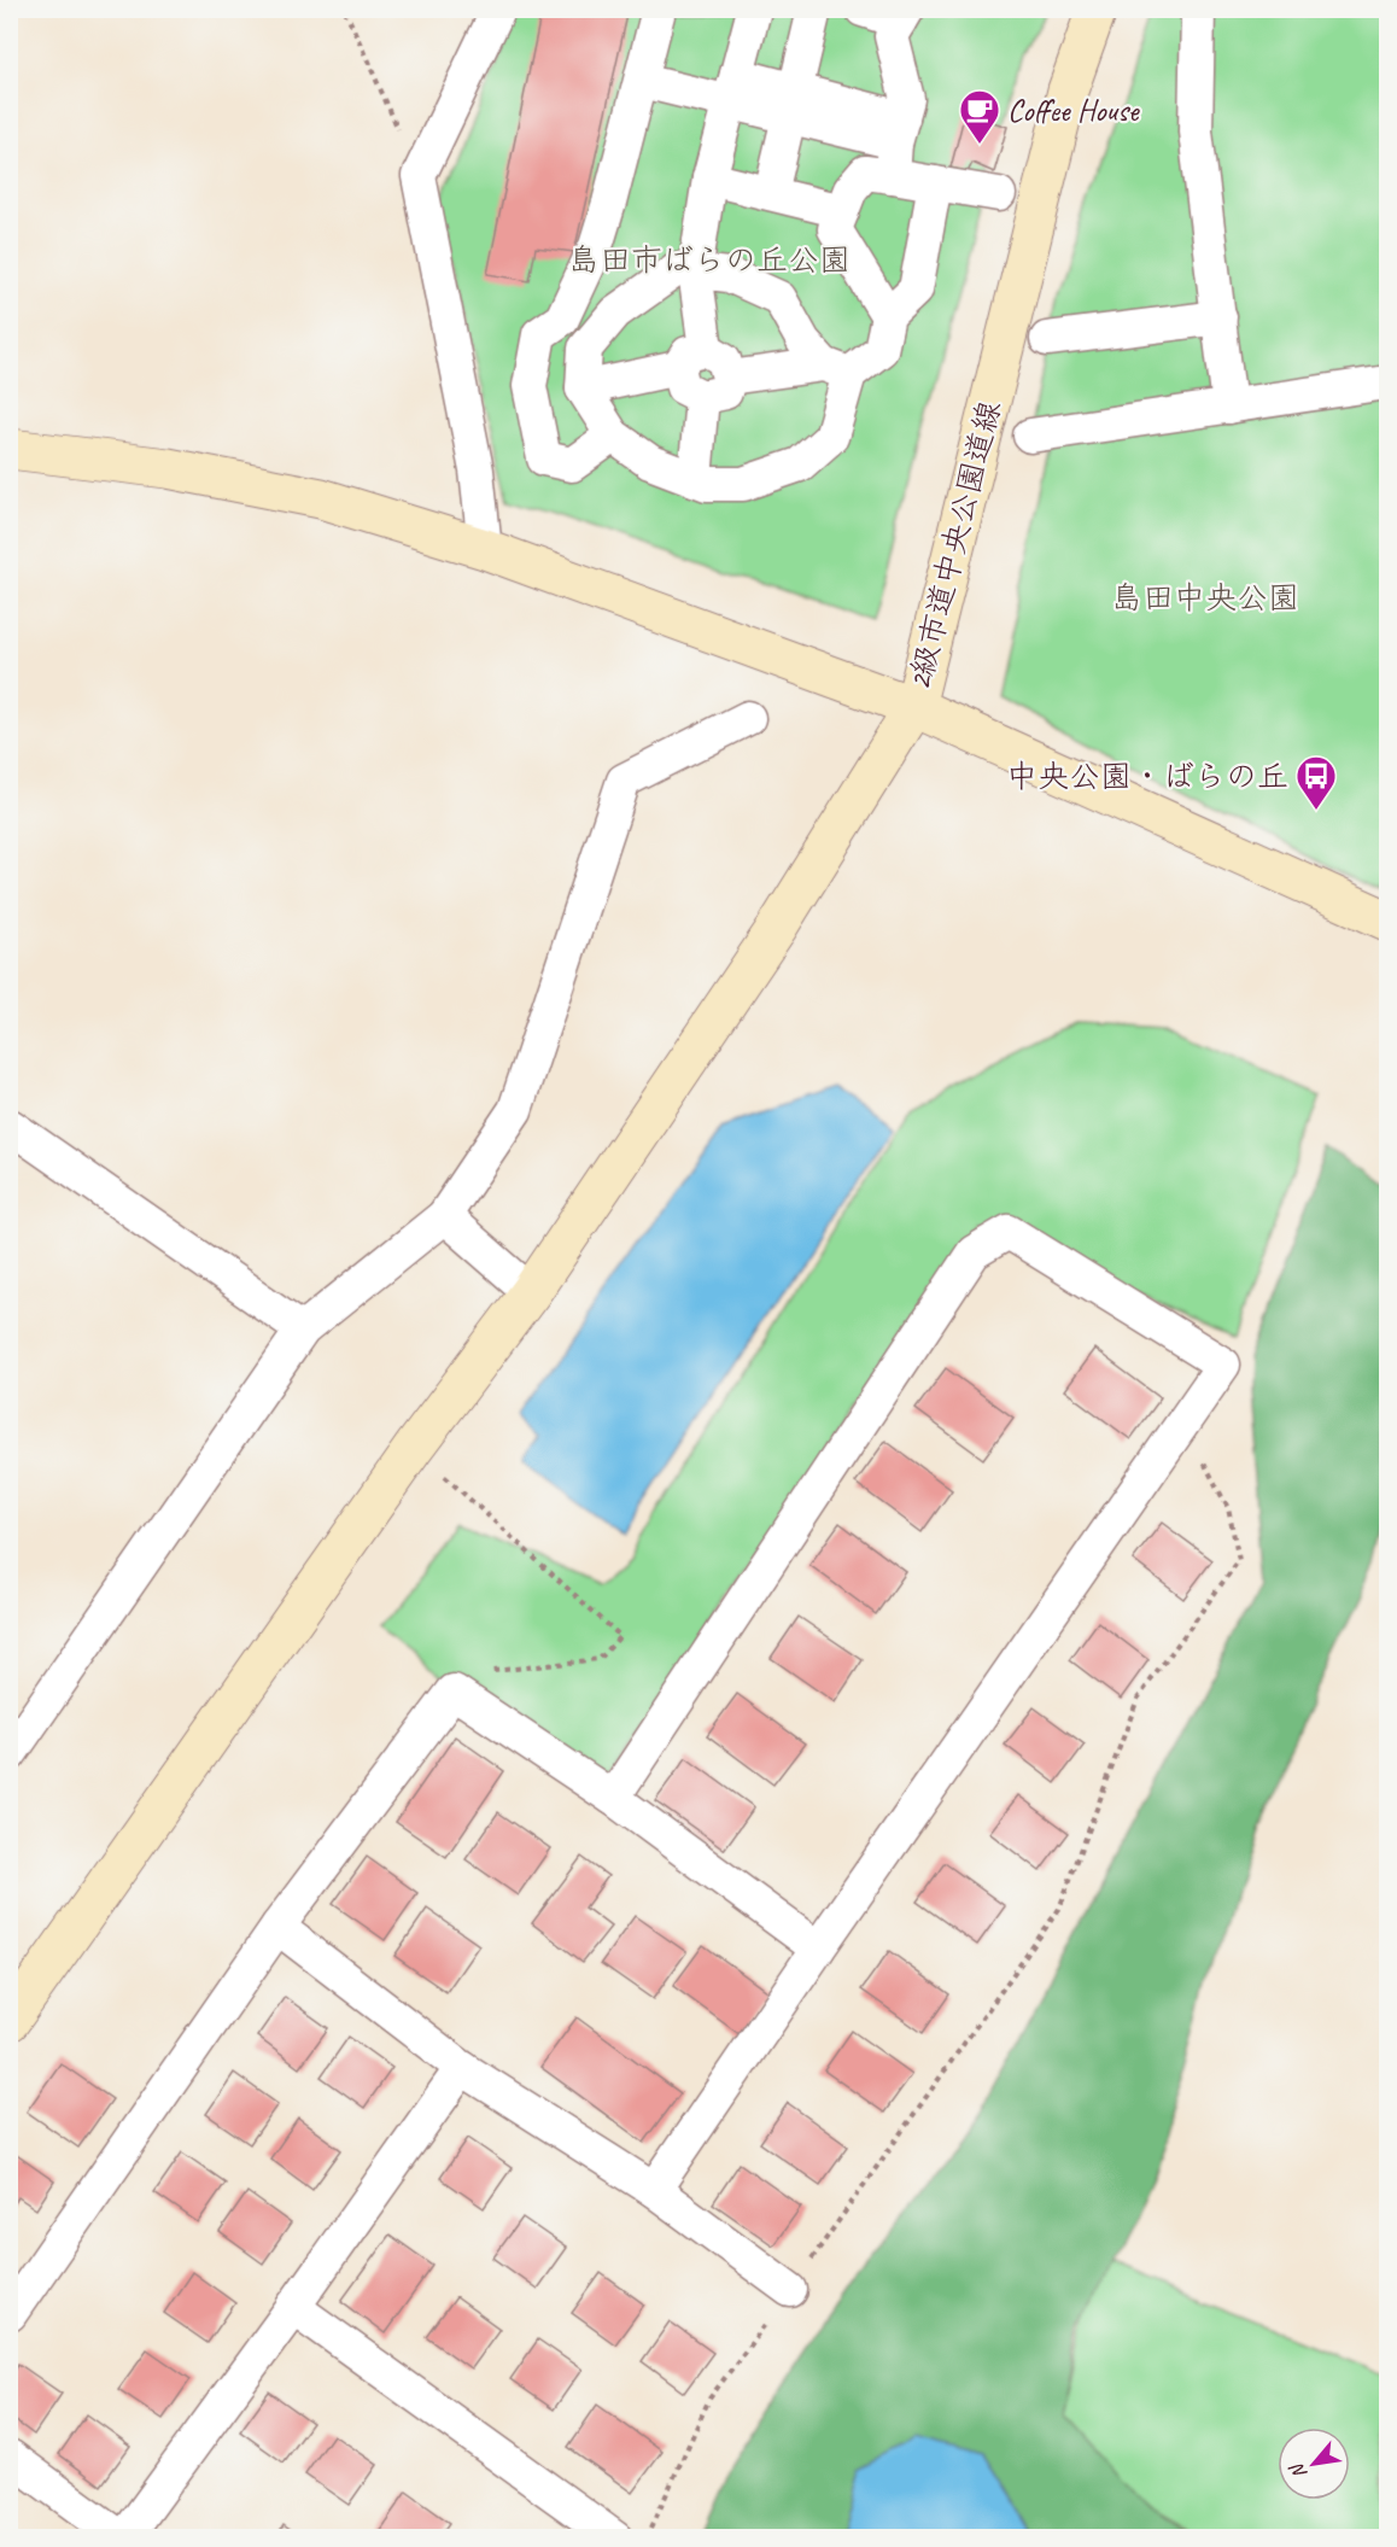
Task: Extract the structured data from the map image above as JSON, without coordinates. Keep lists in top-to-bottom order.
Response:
{
  "streets": {
    "street": ["2級市道中央公園道線"]
  },
  "parks": ["島田市ばらの丘公園", "島田中央公園"],
  "places": {
    "cafe": ["Coffee House"],
    "bus stop": ["中央公園・ばらの丘"]
  },
  "north": "bottom left"
}
